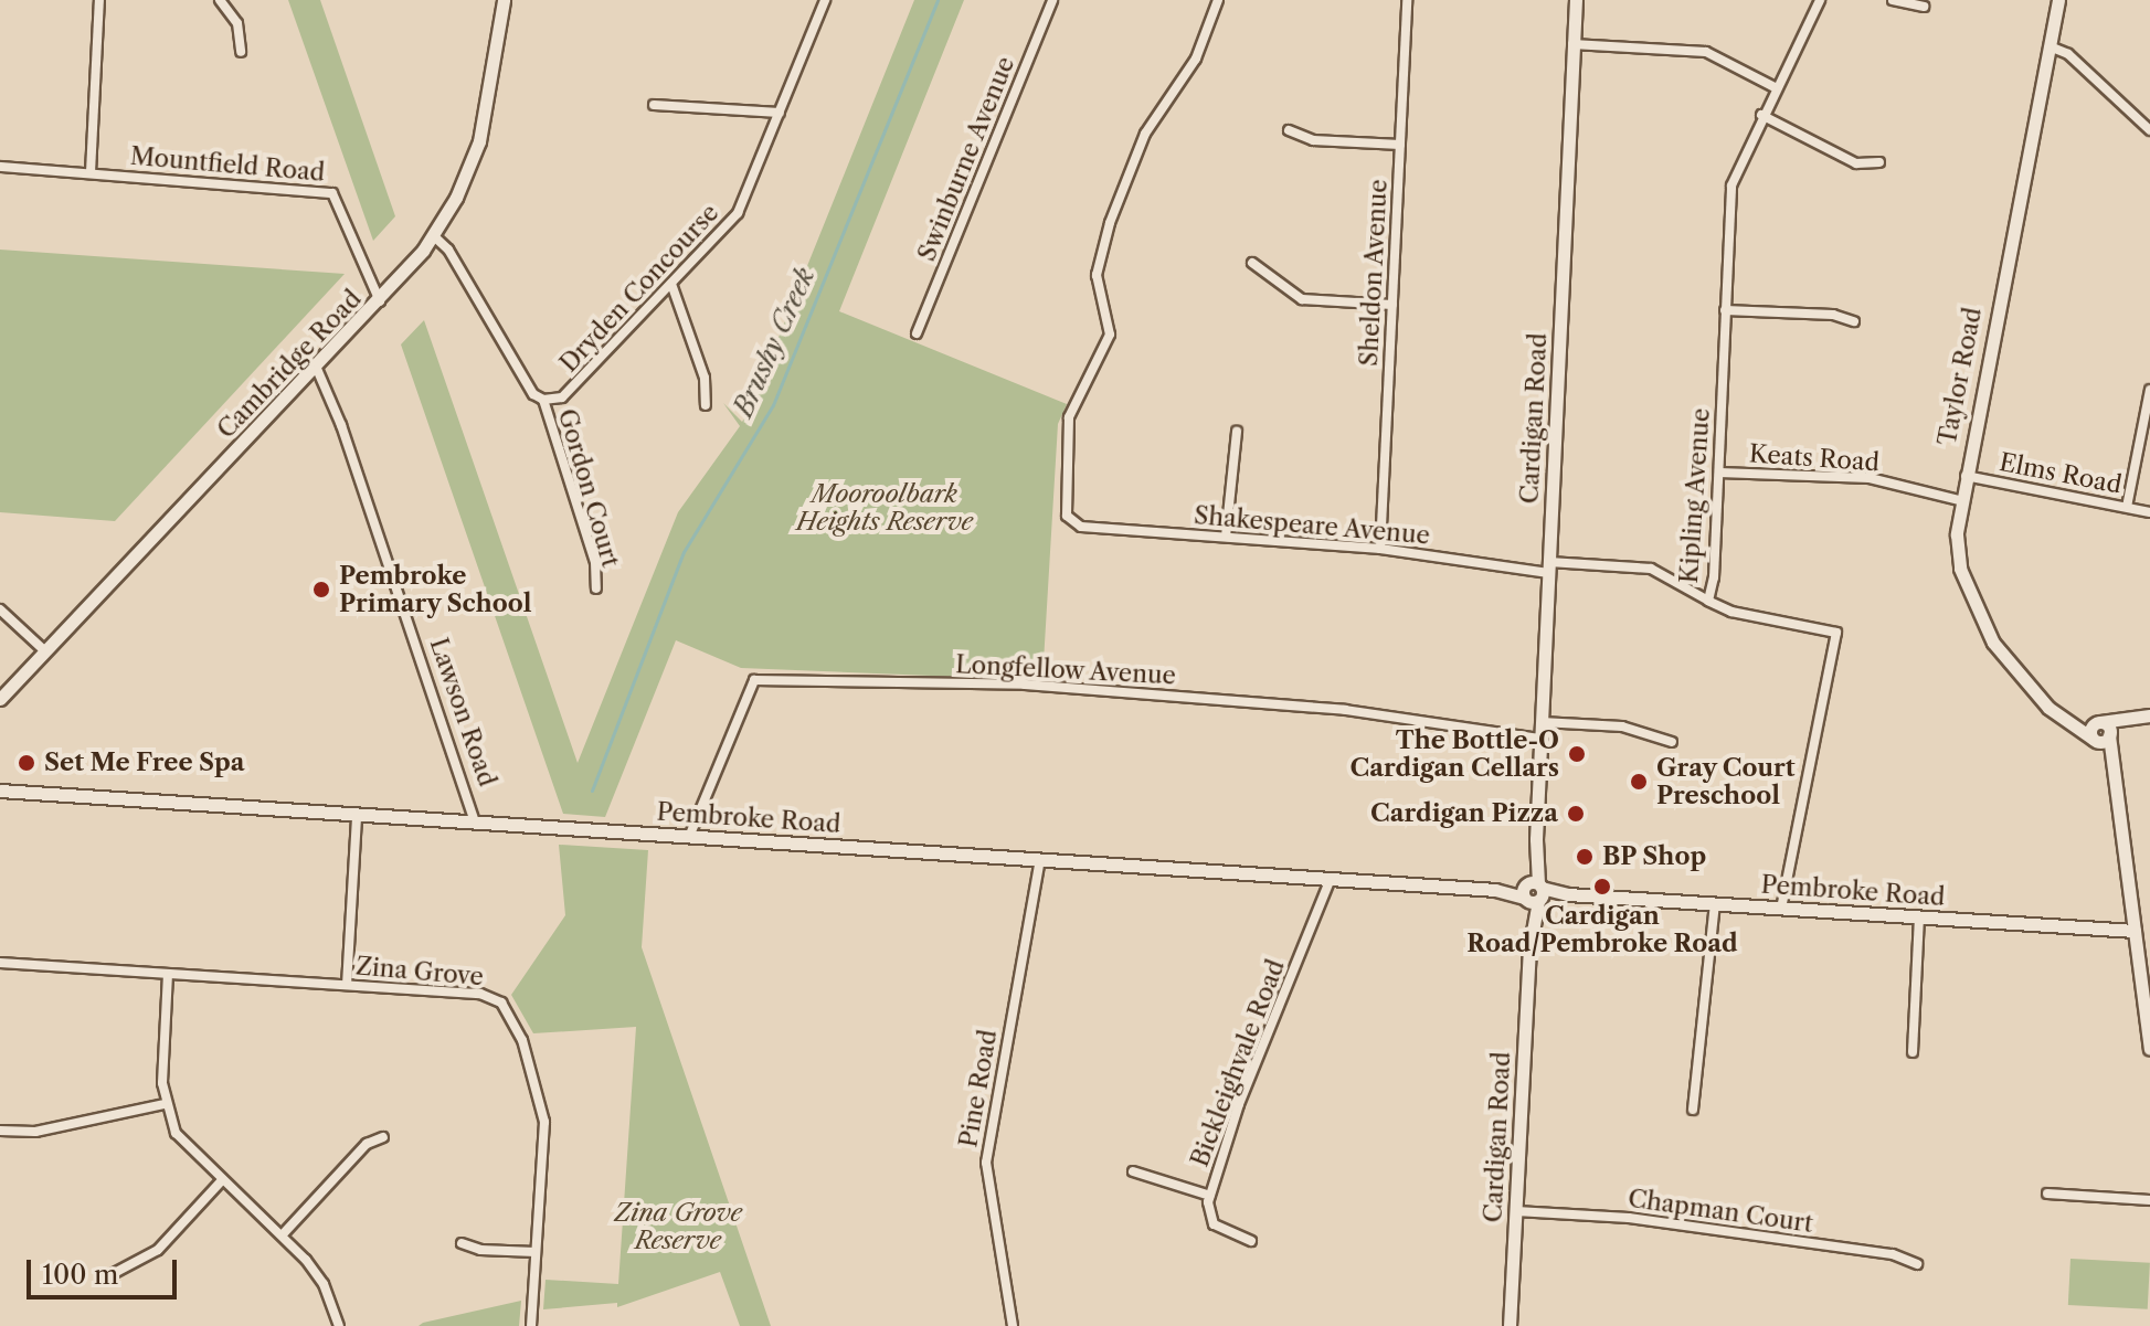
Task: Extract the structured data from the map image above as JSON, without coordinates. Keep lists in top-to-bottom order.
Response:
{
  "streets": {
    "street": [
      "Swinburne Avenue",
      "Mountfield Road",
      "Sheldon Avenue",
      "Dryden Concourse",
      "Cambridge Road",
      "Taylor Road",
      "Cardigan Road",
      "Keats Road",
      "Elms Road",
      "Gordon Court",
      "Kipling Avenue",
      "Shakespeare Avenue",
      "Longfellow Avenue",
      "Lawson Road",
      "Pembroke Road",
      "Zina Grove",
      "Bickleighvale Road",
      "Pine Road",
      "Chapman Court"
    ]
  },
  "crossings": [
    ["Mountfield Road", "Cambridge Road"],
    ["Sheldon Avenue", "Shakespeare Avenue"],
    ["Dryden Concourse", "Gordon Court"],
    ["Cambridge Road", "Lawson Road"],
    ["Taylor Road", "Keats Road"],
    ["Taylor Road", "Elms Road"],
    ["Taylor Road", "Pembroke Road"],
    ["Cardigan Road", "Shakespeare Avenue"],
    ["Cardigan Road", "Longfellow Avenue"],
    ["Cardigan Road", "Pembroke Road"],
    ["Cardigan Road", "Chapman Court"],
    ["Keats Road", "Kipling Avenue"],
    ["Kipling Avenue", "Shakespeare Avenue"],
    ["Kipling Avenue", "Pembroke Road"],
    ["Longfellow Avenue", "Pembroke Road"],
    ["Lawson Road", "Pembroke Road"],
    ["Pembroke Road", "Bickleighvale Road"],
    ["Pembroke Road", "Pine Road"]
  ],
  "water": ["Brushy Creek"],
  "parks": ["Mooroolbark Heights Reserve", "Zina Grove Reserve"],
  "places": [
    "Pembroke Primary School",
    "The Bottle-O Cardigan Cellars",
    "Set Me Free Spa",
    "Gray Court Preschool",
    "Cardigan Pizza",
    "BP Shop",
    "Cardigan Road/Pembroke Road"
  ],
  "scale_bar": "100 m"
}
